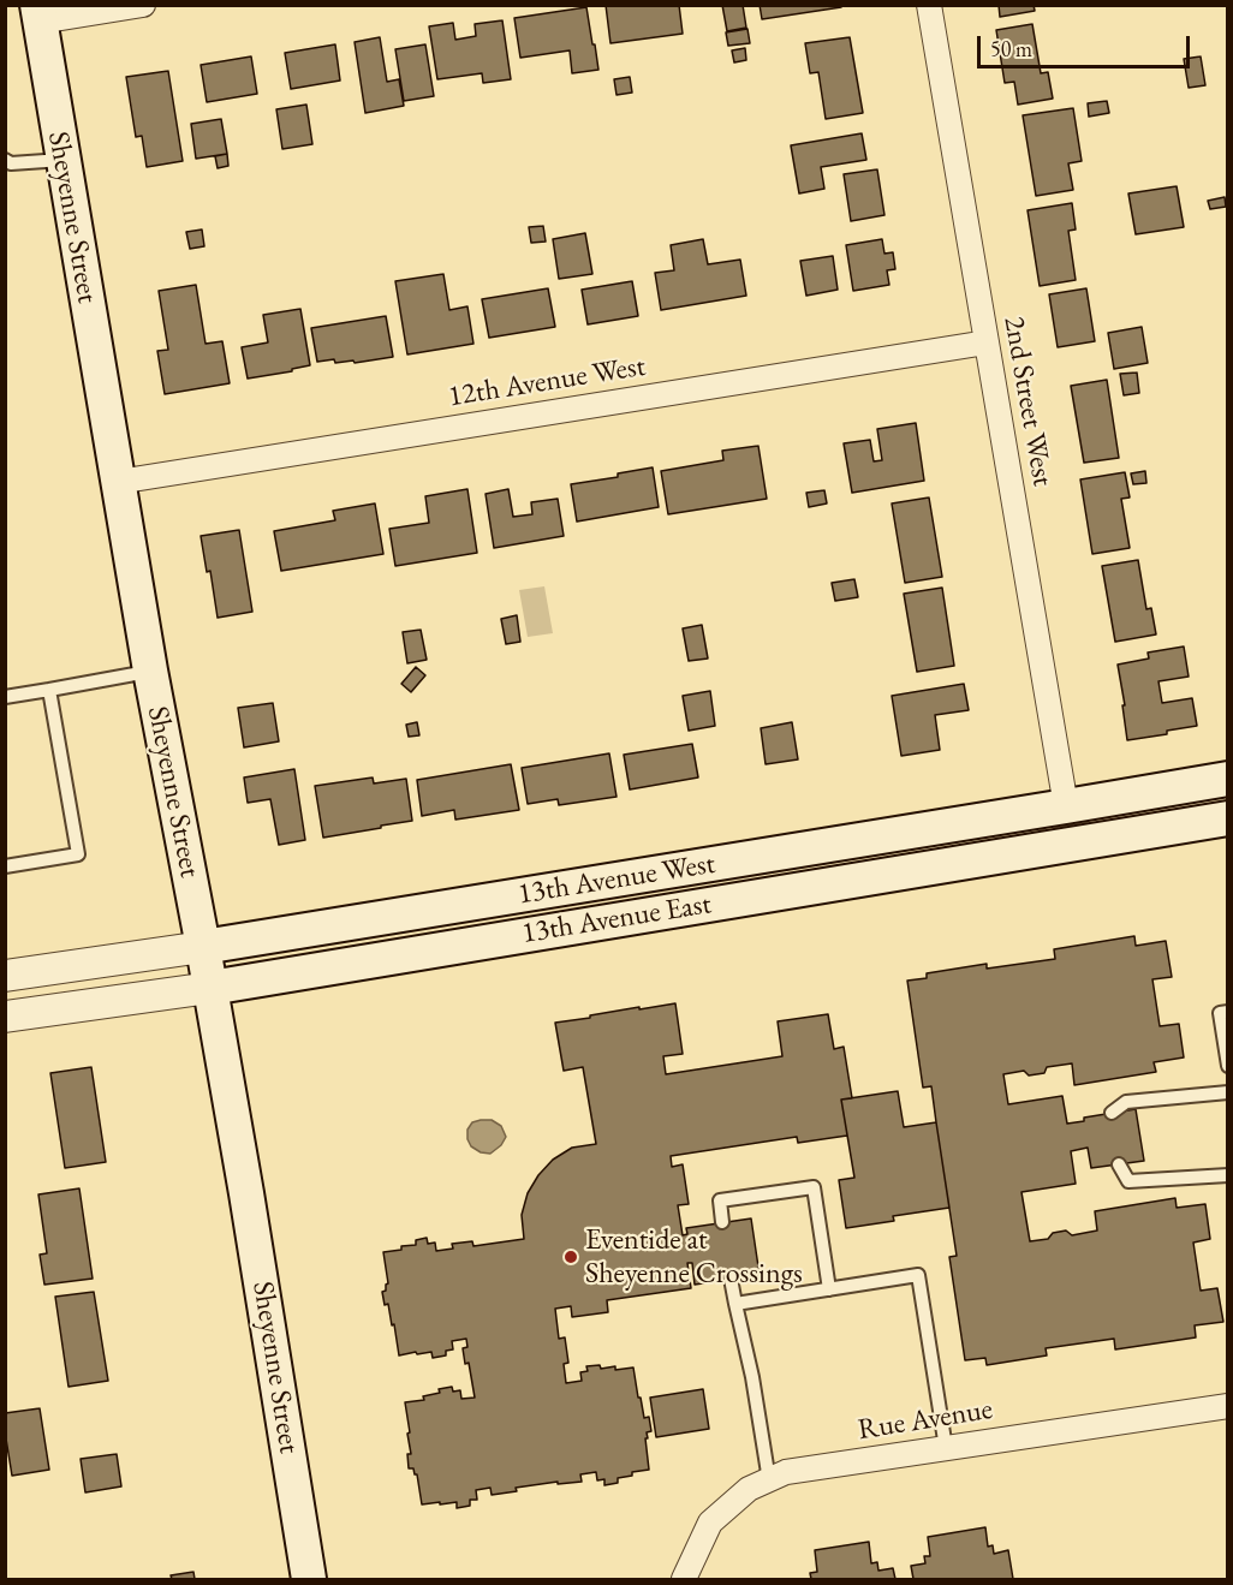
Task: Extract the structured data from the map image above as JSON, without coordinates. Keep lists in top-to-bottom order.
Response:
{
  "streets": {
    "main road": ["Sheyenne Street", "13th Avenue West", "13th Avenue East"],
    "street": ["12th Avenue West", "2nd Street West", "Rue Avenue"]
  },
  "crossings": [
    ["Sheyenne Street", "12th Avenue West"],
    ["Sheyenne Street", "13th Avenue West"],
    ["Sheyenne Street", "13th Avenue East"],
    ["12th Avenue West", "2nd Street West"],
    ["2nd Street West", "13th Avenue West"]
  ],
  "places": ["Eventide at Sheyenne Crossings"],
  "scale_bar": "50 m"
}
